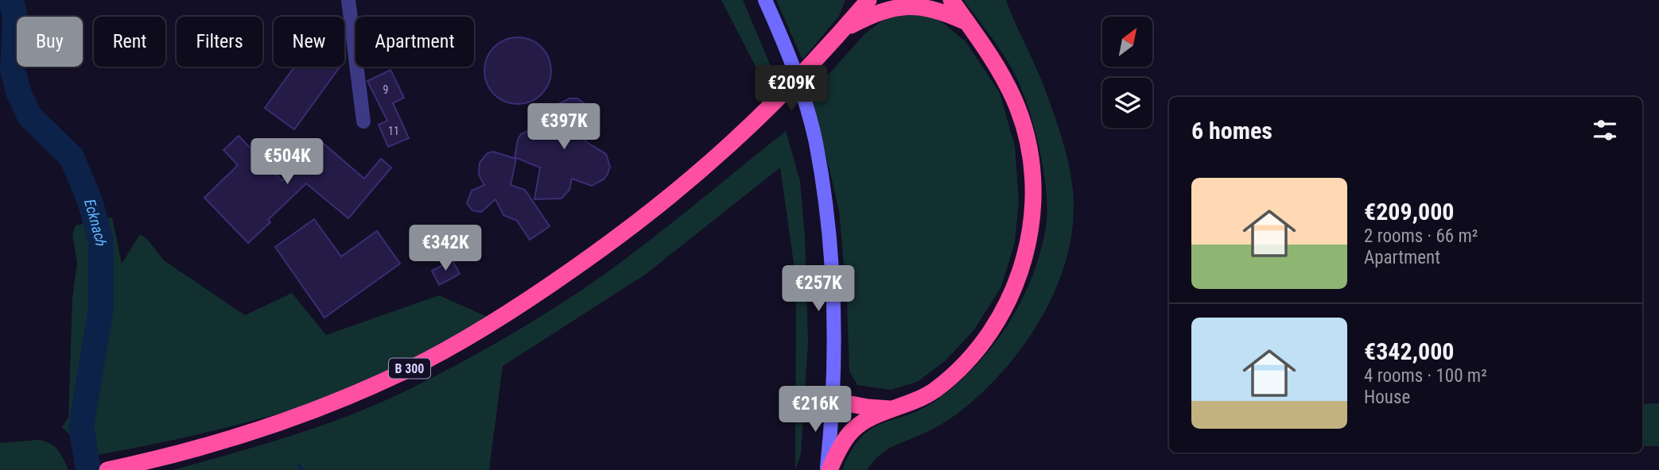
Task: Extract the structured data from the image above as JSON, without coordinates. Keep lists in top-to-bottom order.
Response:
{
  "streets": {
    "highway": ["B 300"]
  },
  "water": ["Ecknach"],
  "house_numbers": ["9", "11"],
  "north": "top right",
  "page": {
    "chip": [
      "Buy",
      "Rent",
      "Filters",
      "New",
      "Apartment"
    ],
    "price": [
      "€209K",
      "€397K",
      "€504K",
      "€342K",
      "€257K",
      "€216K"
    ],
    "heading": "6 homes",
    "list": [
      {
        "name": "€209,000",
        "note": "2 rooms · 66 m² · Apartment"
      },
      {
        "name": "€342,000",
        "note": "4 rooms · 100 m² · House"
      }
    ]
  }
}
